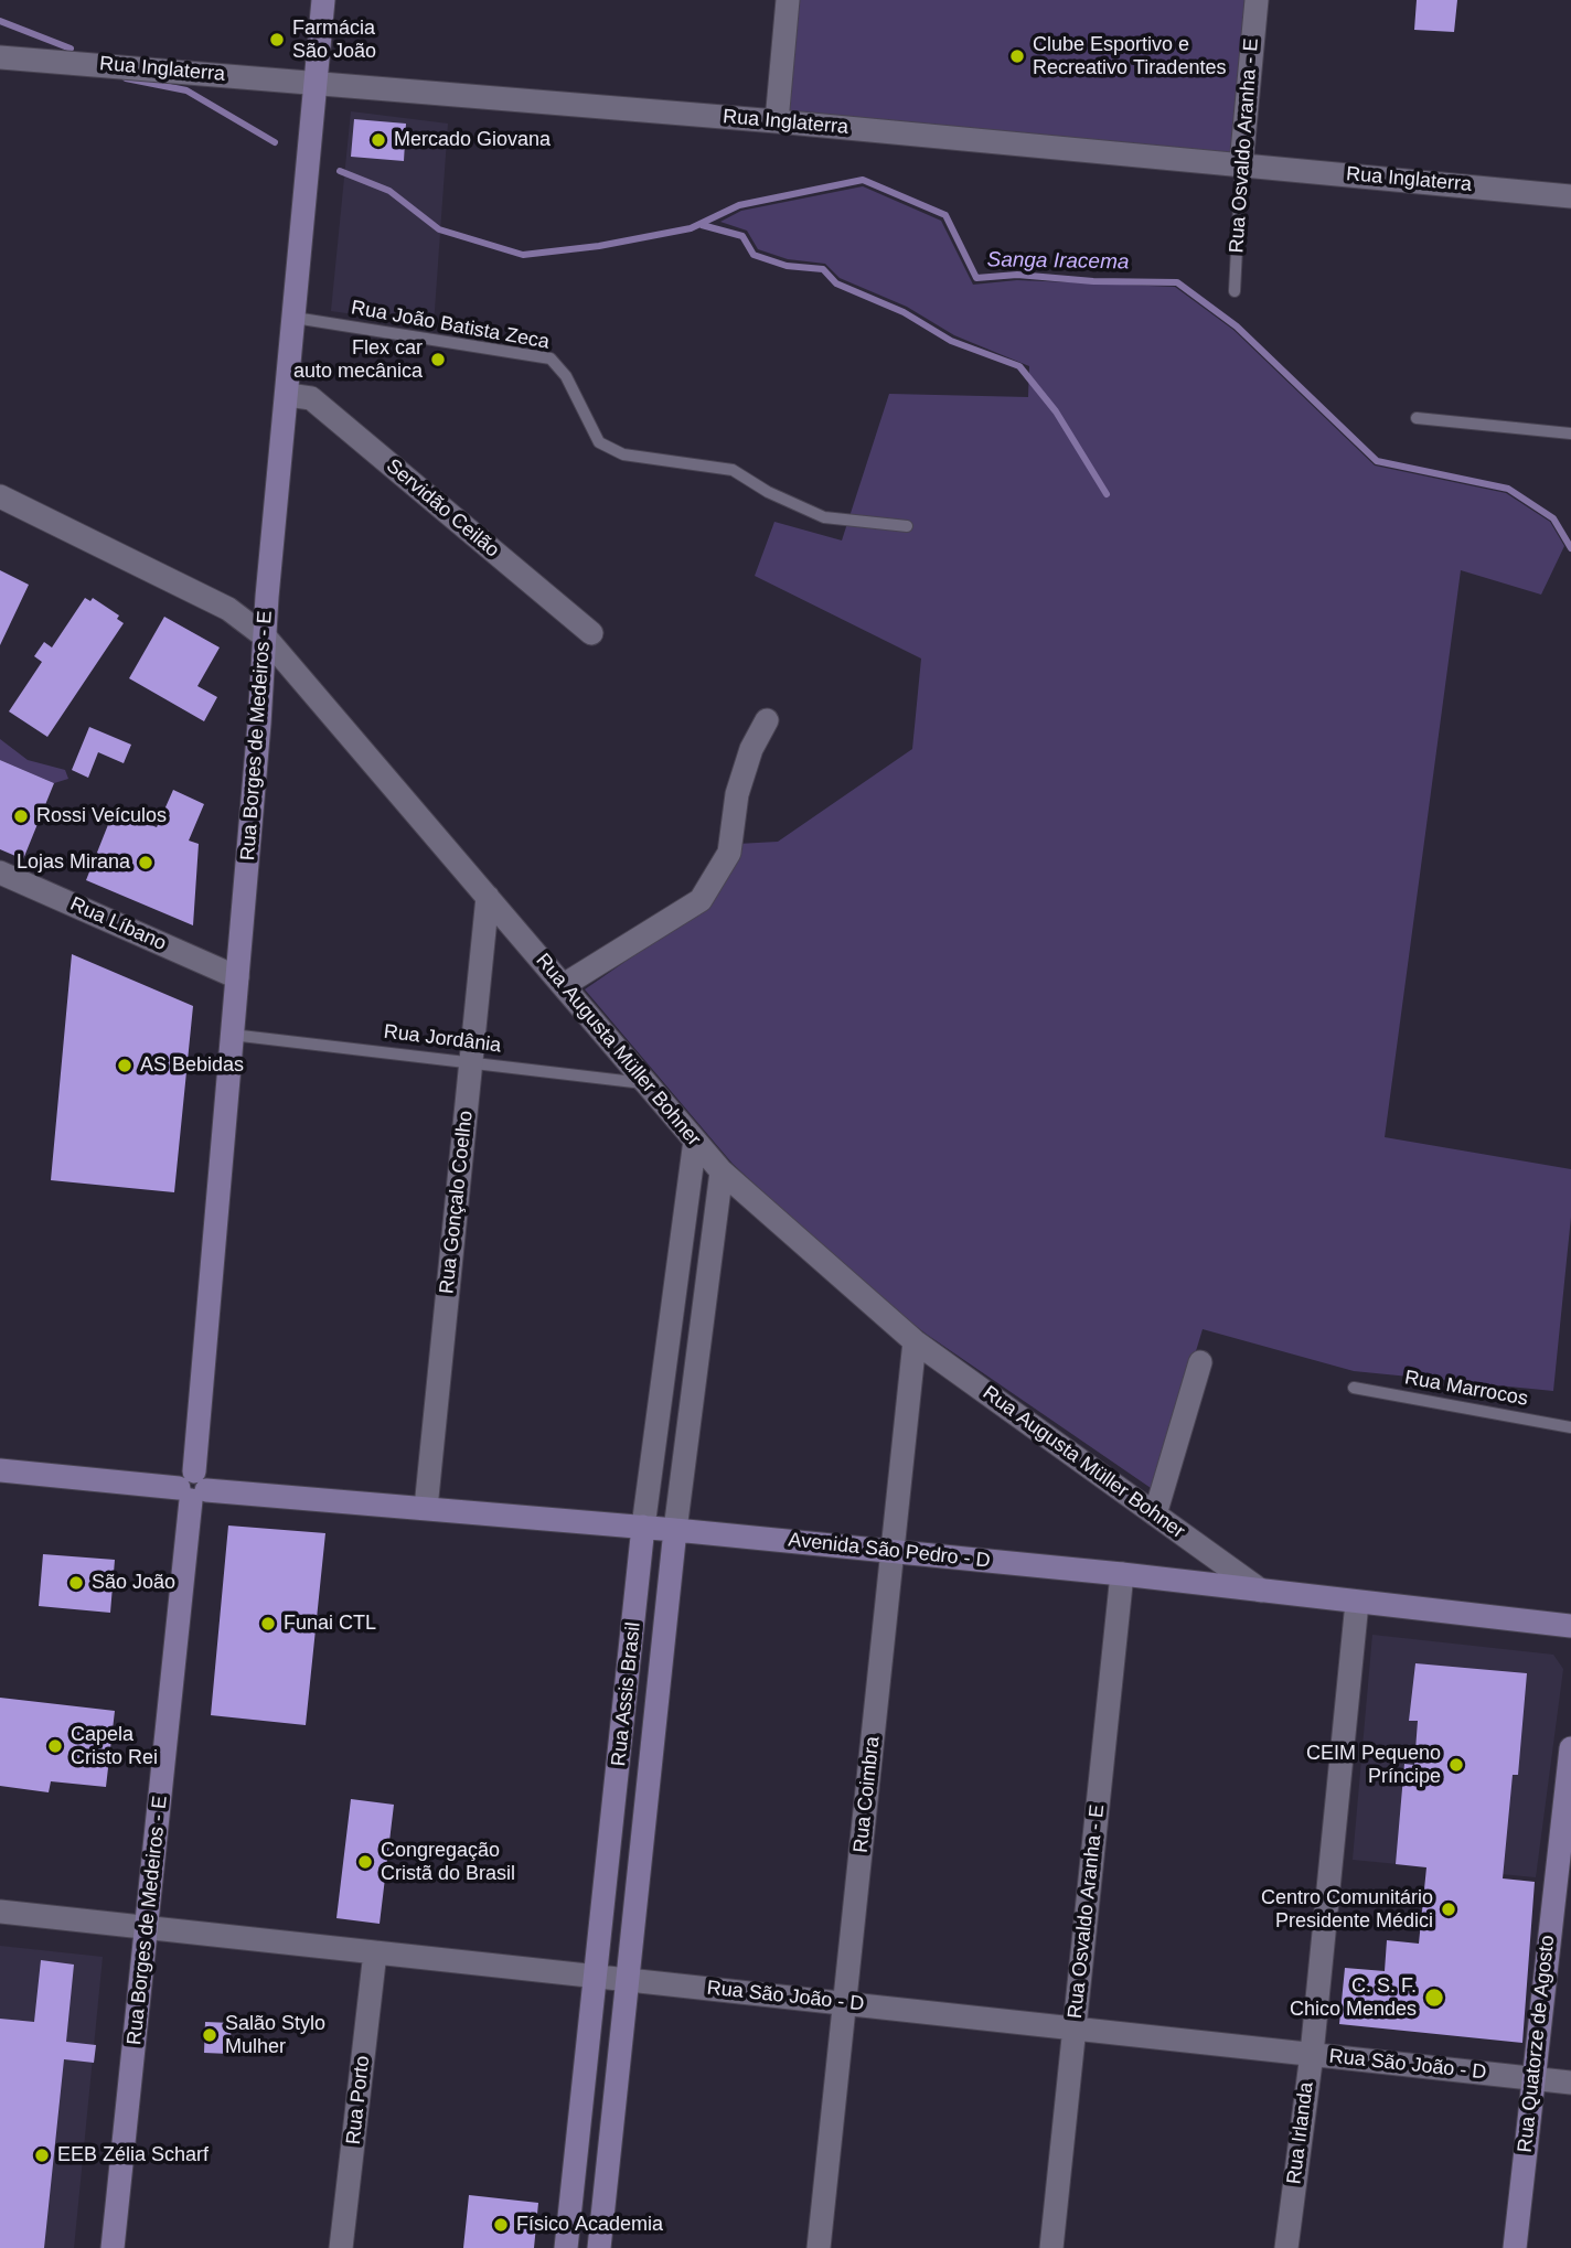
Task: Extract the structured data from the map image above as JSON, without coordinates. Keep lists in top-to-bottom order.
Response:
{
  "streets": {
    "street": [
      "Rua Inglaterra",
      "Rua Osvaldo Aranha - E",
      "Servidão Ceilão",
      "Rua Borges de Medeiros - E",
      "Rua Líbano",
      "Rua Augusta Müller Bohner",
      "Rua Gonçalo Coelho",
      "Avenida São Pedro - D",
      "Rua Assis Brasil",
      "Rua Coimbra",
      "Rua São João - D",
      "Rua Quatorze de Agosto",
      "Rua Porto",
      "Rua Irlanda"
    ],
    "lane": ["Rua João Batista Zeca", "Rua Jordânia", "Rua Marrocos"]
  },
  "crossings": [
    ["Rua Inglaterra", "Rua Osvaldo Aranha - E"],
    ["Rua Inglaterra", "Rua Borges de Medeiros - E"],
    ["Rua Osvaldo Aranha - E", "Avenida São Pedro - D"],
    ["Rua Osvaldo Aranha - E", "Rua São João - D"],
    ["Rua João Batista Zeca", "Rua Borges de Medeiros - E"],
    ["Servidão Ceilão", "Rua Borges de Medeiros - E"],
    ["Rua Borges de Medeiros - E", "Rua Líbano"],
    ["Rua Borges de Medeiros - E", "Rua Jordânia"],
    ["Rua Borges de Medeiros - E", "Rua Augusta Müller Bohner"],
    ["Rua Borges de Medeiros - E", "Avenida São Pedro - D"],
    ["Rua Borges de Medeiros - E", "Rua São João - D"],
    ["Rua Jordânia", "Rua Augusta Müller Bohner"],
    ["Rua Jordânia", "Rua Gonçalo Coelho"],
    ["Rua Augusta Müller Bohner", "Rua Gonçalo Coelho"],
    ["Rua Augusta Müller Bohner", "Avenida São Pedro - D"],
    ["Rua Augusta Müller Bohner", "Rua Assis Brasil"],
    ["Rua Augusta Müller Bohner", "Rua Coimbra"],
    ["Rua Gonçalo Coelho", "Avenida São Pedro - D"],
    ["Avenida São Pedro - D", "Rua Assis Brasil"],
    ["Avenida São Pedro - D", "Rua Coimbra"],
    ["Avenida São Pedro - D", "Rua Irlanda"],
    ["Rua Assis Brasil", "Rua São João - D"],
    ["Rua Coimbra", "Rua São João - D"],
    ["Rua São João - D", "Rua Quatorze de Agosto"],
    ["Rua São João - D", "Rua Porto"],
    ["Rua São João - D", "Rua Irlanda"]
  ],
  "water": ["Sanga Iracema"],
  "places": [
    "Farmácia São João",
    "Clube Esportivo e Recreativo Tiradentes",
    "Mercado Giovana",
    "Flex car auto mecânica",
    "Rossi Veículos",
    "Lojas Mirana",
    "AS Bebidas",
    "São João",
    "Funai CTL",
    "Capela Cristo Rei",
    "CEIM Pequeno Príncipe",
    "Congregação Cristã do Brasil",
    "Centro Comunitário Presidente Médici",
    "C. S. F. Chico Mendes",
    "Salão Stylo Mulher",
    "EEB Zélia Scharf",
    "Físico Academia"
  ]
}
